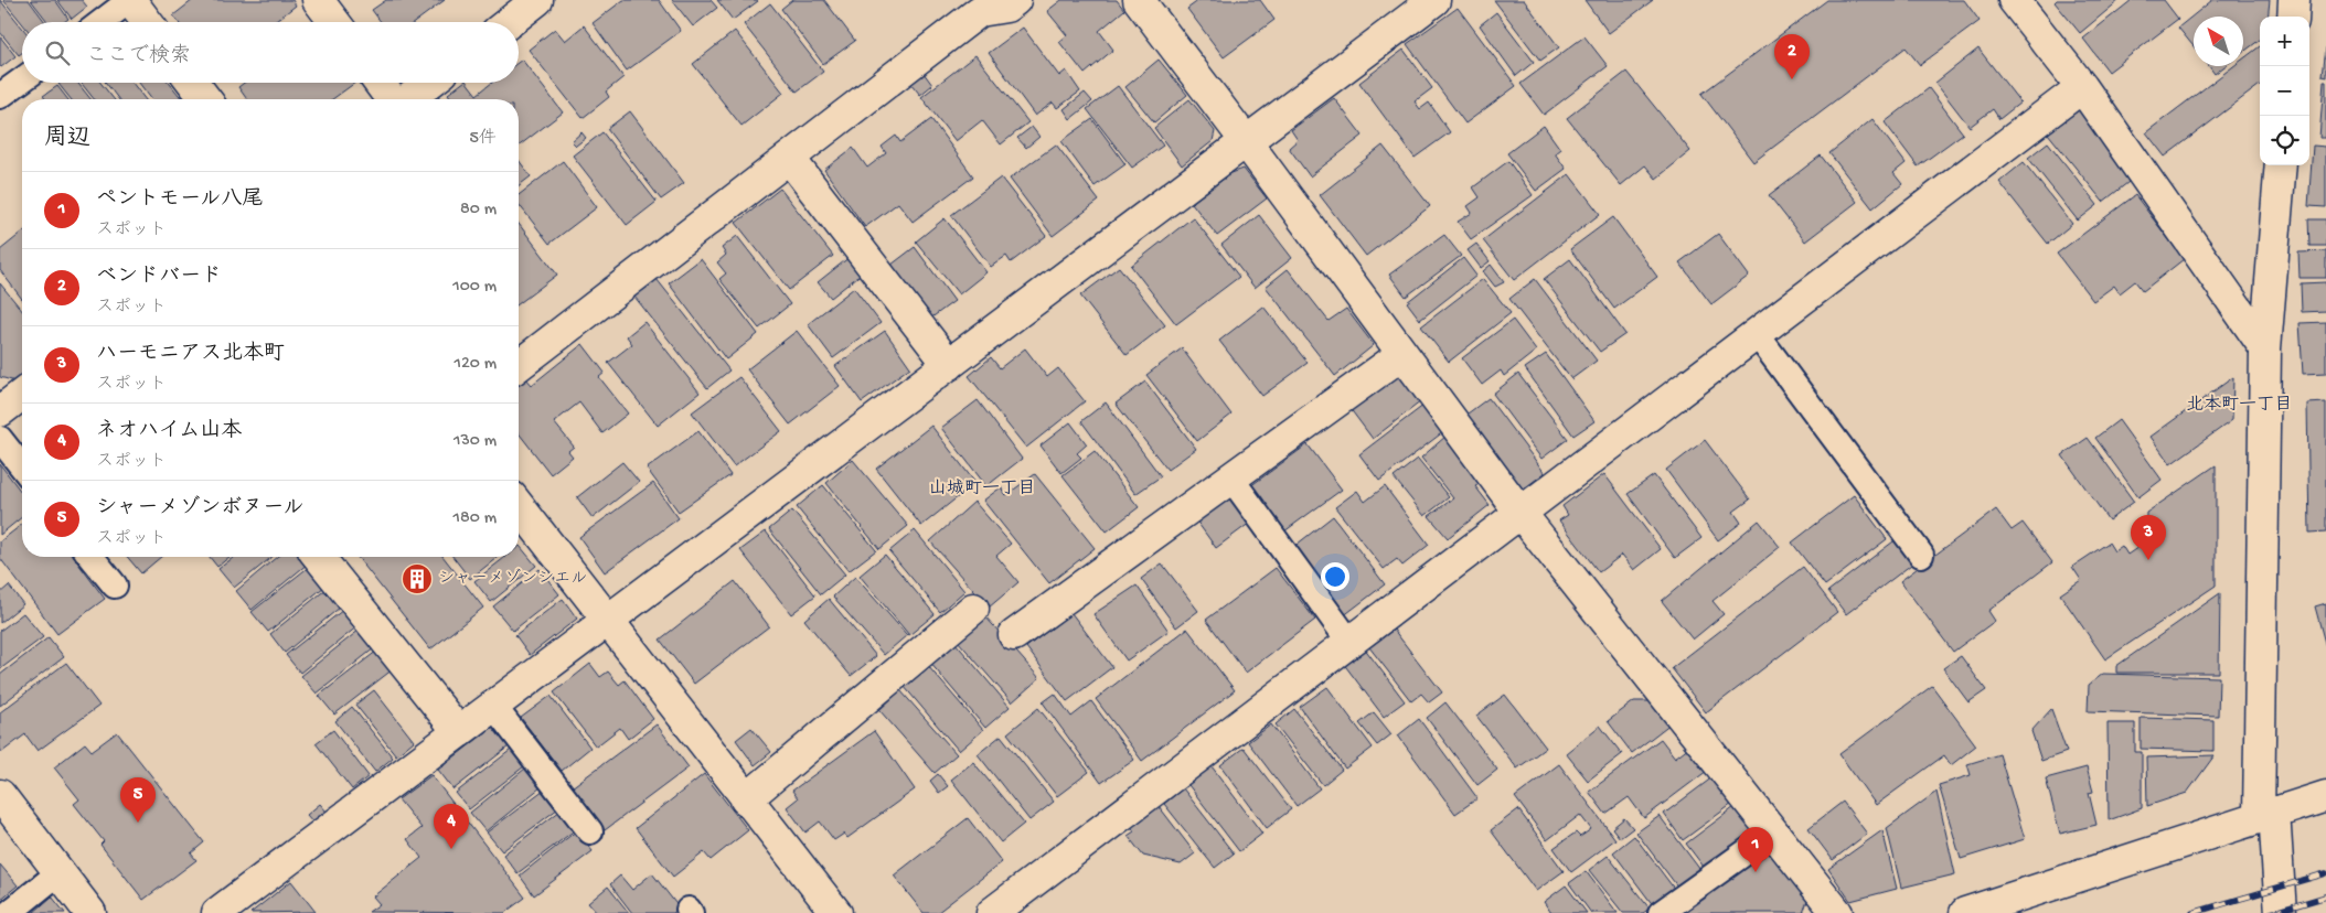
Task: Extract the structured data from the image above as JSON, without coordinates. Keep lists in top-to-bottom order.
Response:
{
  "districts": ["北本町一丁目", "山城町一丁目"],
  "places": {
    "building": ["シャーメゾンシエル"]
  },
  "north": "top left",
  "page": {
    "map_buttons": ["+", "−"],
    "search": "ここで検索",
    "pins": [
      "2",
      "3",
      "5",
      "4",
      "1"
    ],
    "heading": ["周辺", "5件"],
    "list": [
      {
        "mark": "1",
        "name": "ペントモール八尾",
        "note": "スポット",
        "value": "80 m"
      },
      {
        "mark": "2",
        "name": "ベンドバード",
        "note": "スポット",
        "value": "100 m"
      },
      {
        "mark": "3",
        "name": "ハーモニアス北本町",
        "note": "スポット",
        "value": "120 m"
      },
      {
        "mark": "4",
        "name": "ネオハイム山本",
        "note": "スポット",
        "value": "130 m"
      },
      {
        "mark": "5",
        "name": "シャーメゾンボヌール",
        "note": "スポット",
        "value": "180 m"
      }
    ]
  }
}
